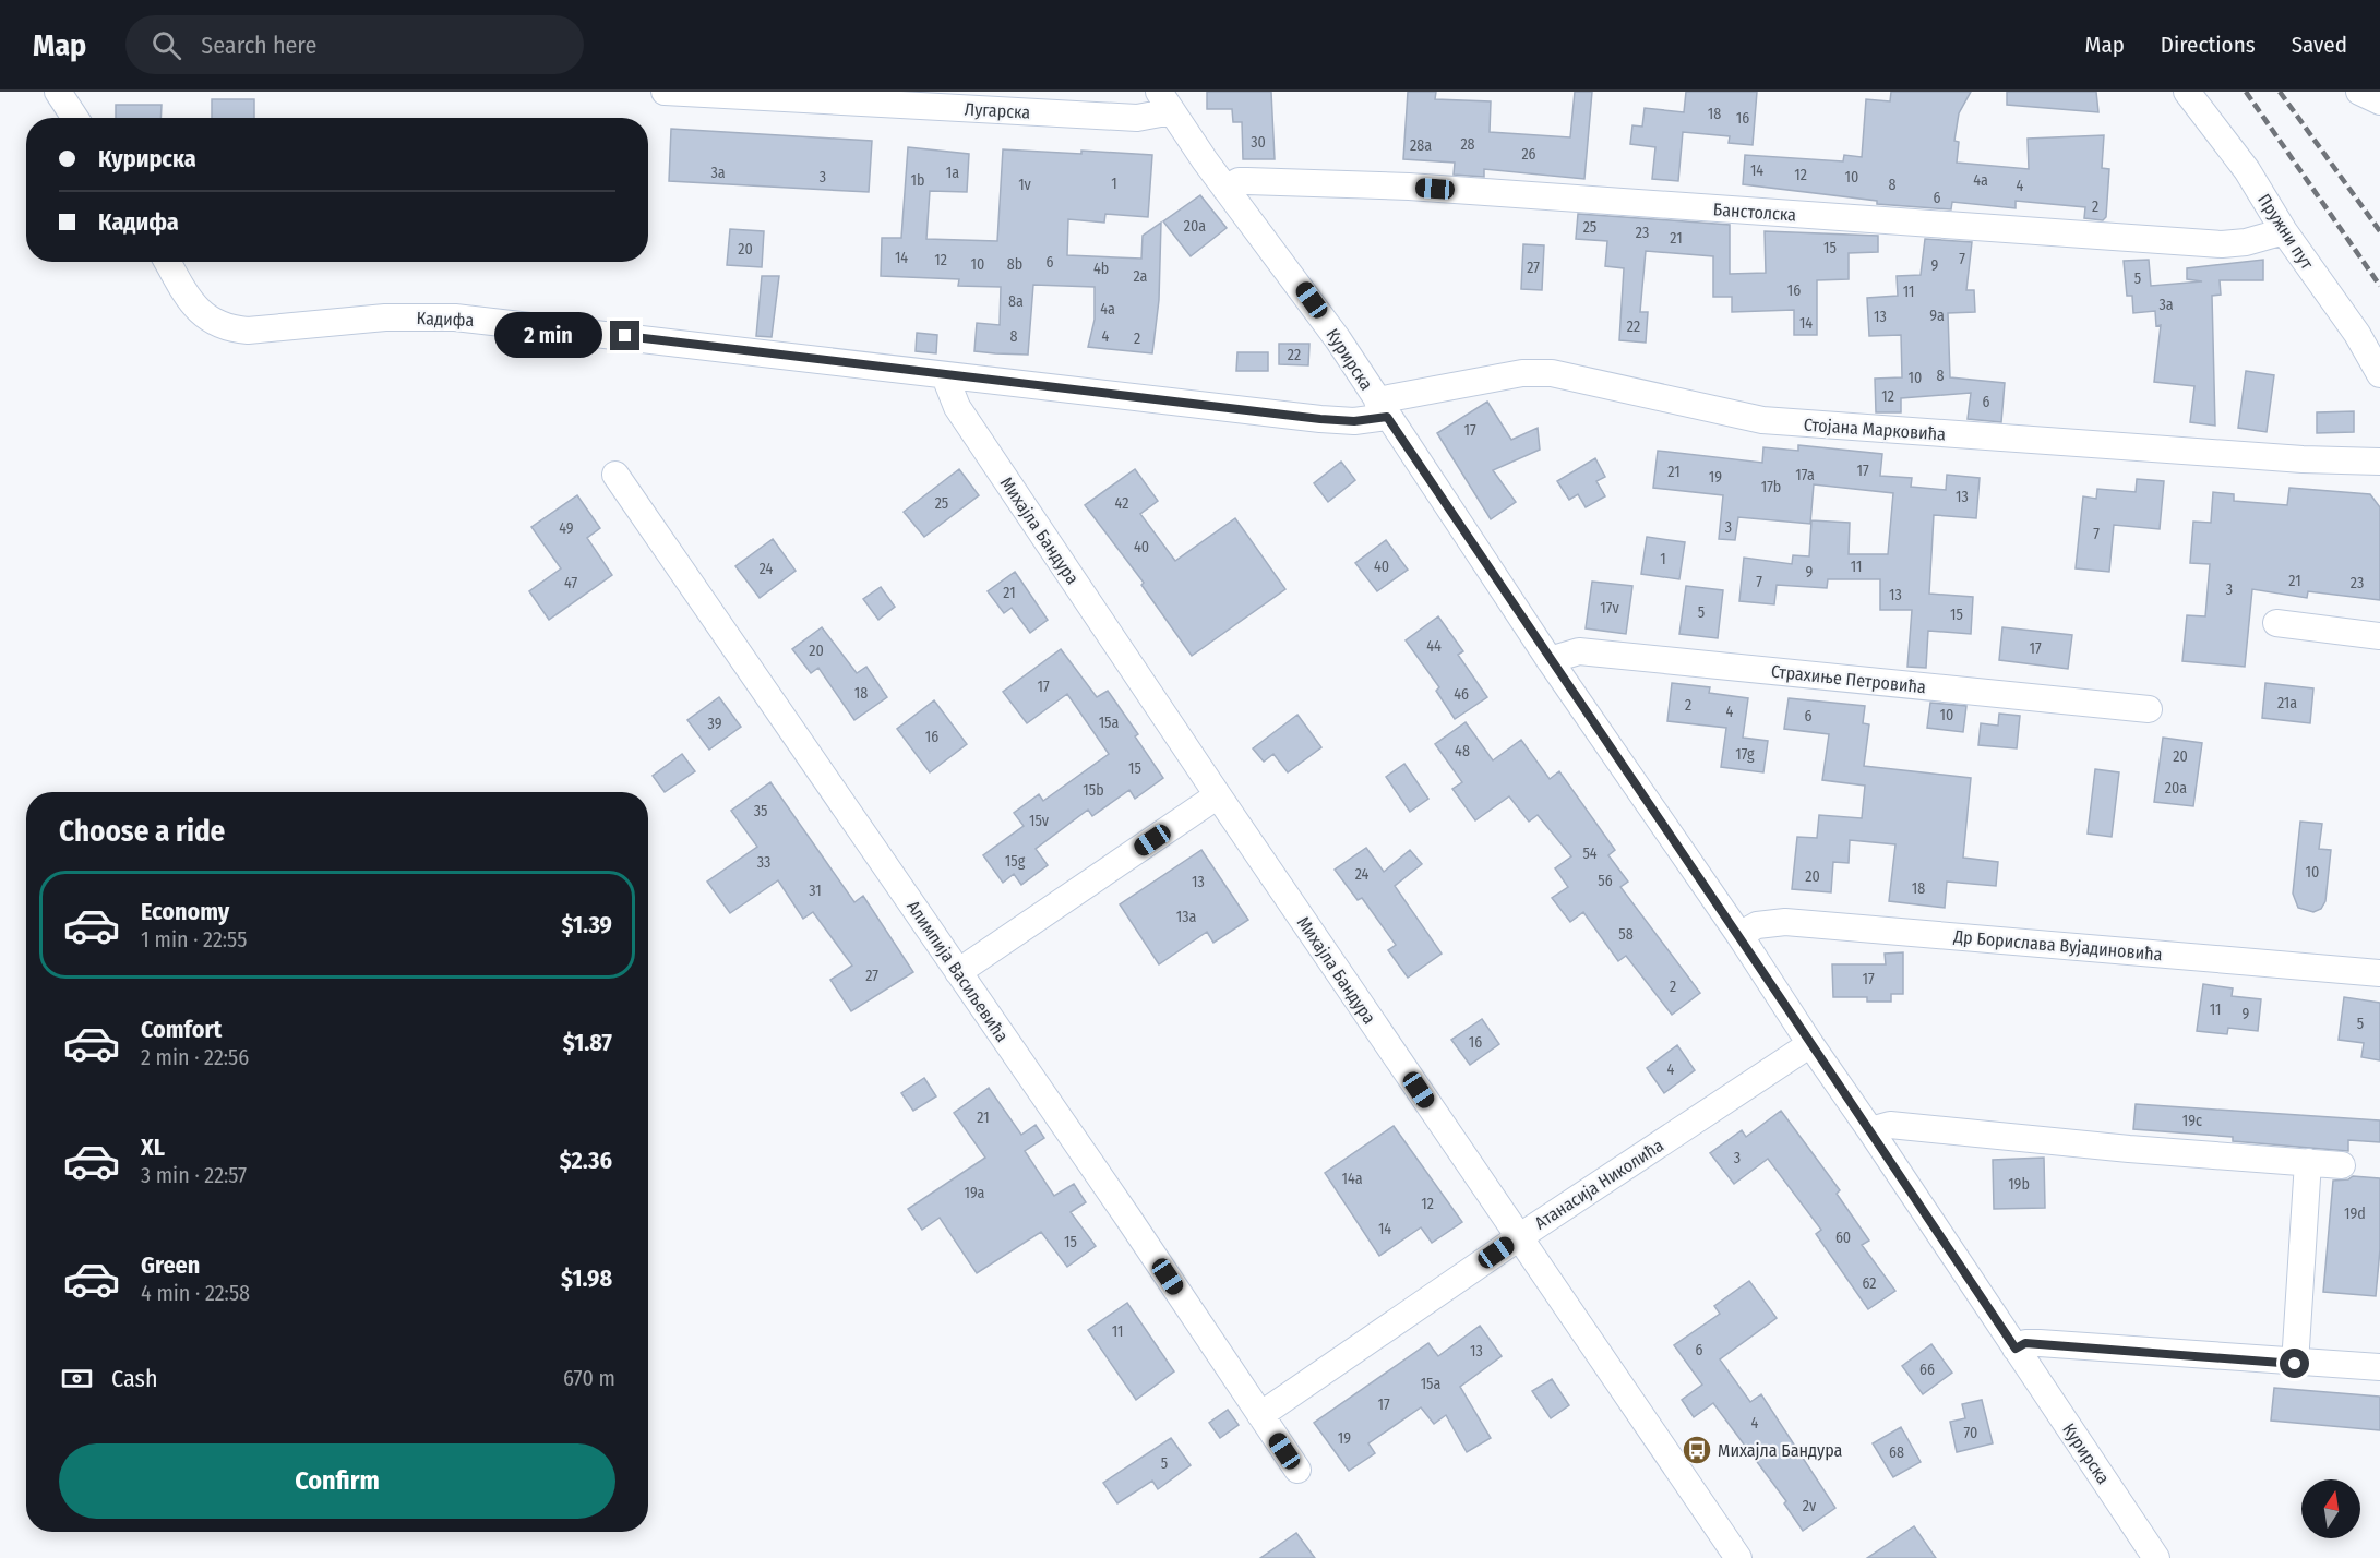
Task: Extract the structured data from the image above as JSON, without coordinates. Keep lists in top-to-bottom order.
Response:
{
  "streets": {
    "street": [
      "Лугарска",
      "Банстолска",
      "Пружни пут",
      "Кадифа",
      "Курирска",
      "Стојана Марковића",
      "Михајла Бандура",
      "Страхиње Петровића",
      "Др Борислава Вујадиновића",
      "Алимпија Васиљевића",
      "Атанасија Николића"
    ]
  },
  "crossings": [
    ["Лугарска", "Курирска"],
    ["Банстолска", "Пружни пут"],
    ["Банстолска", "Курирска"],
    ["Кадифа", "Курирска"],
    ["Кадифа", "Стојана Марковића"],
    ["Кадифа", "Михајла Бандура"],
    ["Курирска", "Стојана Марковића"],
    ["Курирска", "Страхиње Петровића"],
    ["Курирска", "Др Борислава Вујадиновића"],
    ["Курирска", "Атанасија Николића"],
    ["Михајла Бандура", "Атанасија Николића"],
    ["Алимпија Васиљевића", "Атанасија Николића"]
  ],
  "places": {
    "bus stop": ["Михајла Бандура"]
  },
  "house_numbers": [
    "18",
    "16",
    "30",
    "28",
    "28a",
    "26",
    "14",
    "3a",
    "1a",
    "12",
    "3",
    "10",
    "1b",
    "4a",
    "1",
    "1v",
    "8",
    "4",
    "6",
    "2",
    "20a",
    "25",
    "23",
    "21",
    "15",
    "20",
    "14",
    "7",
    "12",
    "6",
    "10",
    "8b",
    "9",
    "27",
    "4b",
    "2a",
    "5",
    "16",
    "11",
    "8a",
    "3a",
    "4a",
    "9a",
    "13",
    "14",
    "22",
    "8",
    "4",
    "2",
    "22",
    "8",
    "10",
    "12",
    "6",
    "17",
    "17",
    "21",
    "17a",
    "19",
    "17b",
    "13",
    "25",
    "42",
    "3",
    "49",
    "7",
    "40",
    "1",
    "40",
    "11",
    "24",
    "9",
    "21",
    "7",
    "47",
    "23",
    "3",
    "21",
    "13",
    "17v",
    "5",
    "15",
    "44",
    "17",
    "20",
    "17",
    "18",
    "46",
    "21a",
    "2",
    "4",
    "10",
    "6",
    "15a",
    "39",
    "16",
    "48",
    "17g",
    "20",
    "15",
    "20a",
    "15b",
    "35",
    "15v",
    "54",
    "15g",
    "33",
    "10",
    "24",
    "20",
    "56",
    "13",
    "18",
    "31",
    "13a",
    "58",
    "27",
    "17",
    "2",
    "11",
    "9",
    "5",
    "16",
    "4",
    "21",
    "19c",
    "3",
    "14a",
    "19b",
    "19a",
    "12",
    "19d",
    "14",
    "60",
    "15",
    "62",
    "11",
    "6",
    "13",
    "66",
    "15a",
    "17",
    "4",
    "70",
    "19",
    "68",
    "5",
    "2v"
  ],
  "north": "top",
  "page": {
    "header": "Map",
    "search": "Search here",
    "nav": ["Map", "Directions", "Saved"],
    "banner": ["Курирска", "Кадифа"],
    "bubble": "2 min",
    "heading": "Choose a ride",
    "list": [
      {
        "name": "Economy",
        "note": "1 min · 22:55",
        "value": "$1.39"
      },
      {
        "name": "Comfort",
        "note": "2 min · 22:56",
        "value": "$1.87"
      },
      {
        "name": "XL",
        "note": "3 min · 22:57",
        "value": "$2.36"
      },
      {
        "name": "Green",
        "note": "4 min · 22:58",
        "value": "$1.98"
      }
    ],
    "pay": ["Cash", "670 m"],
    "buttons": "Confirm"
  }
}
